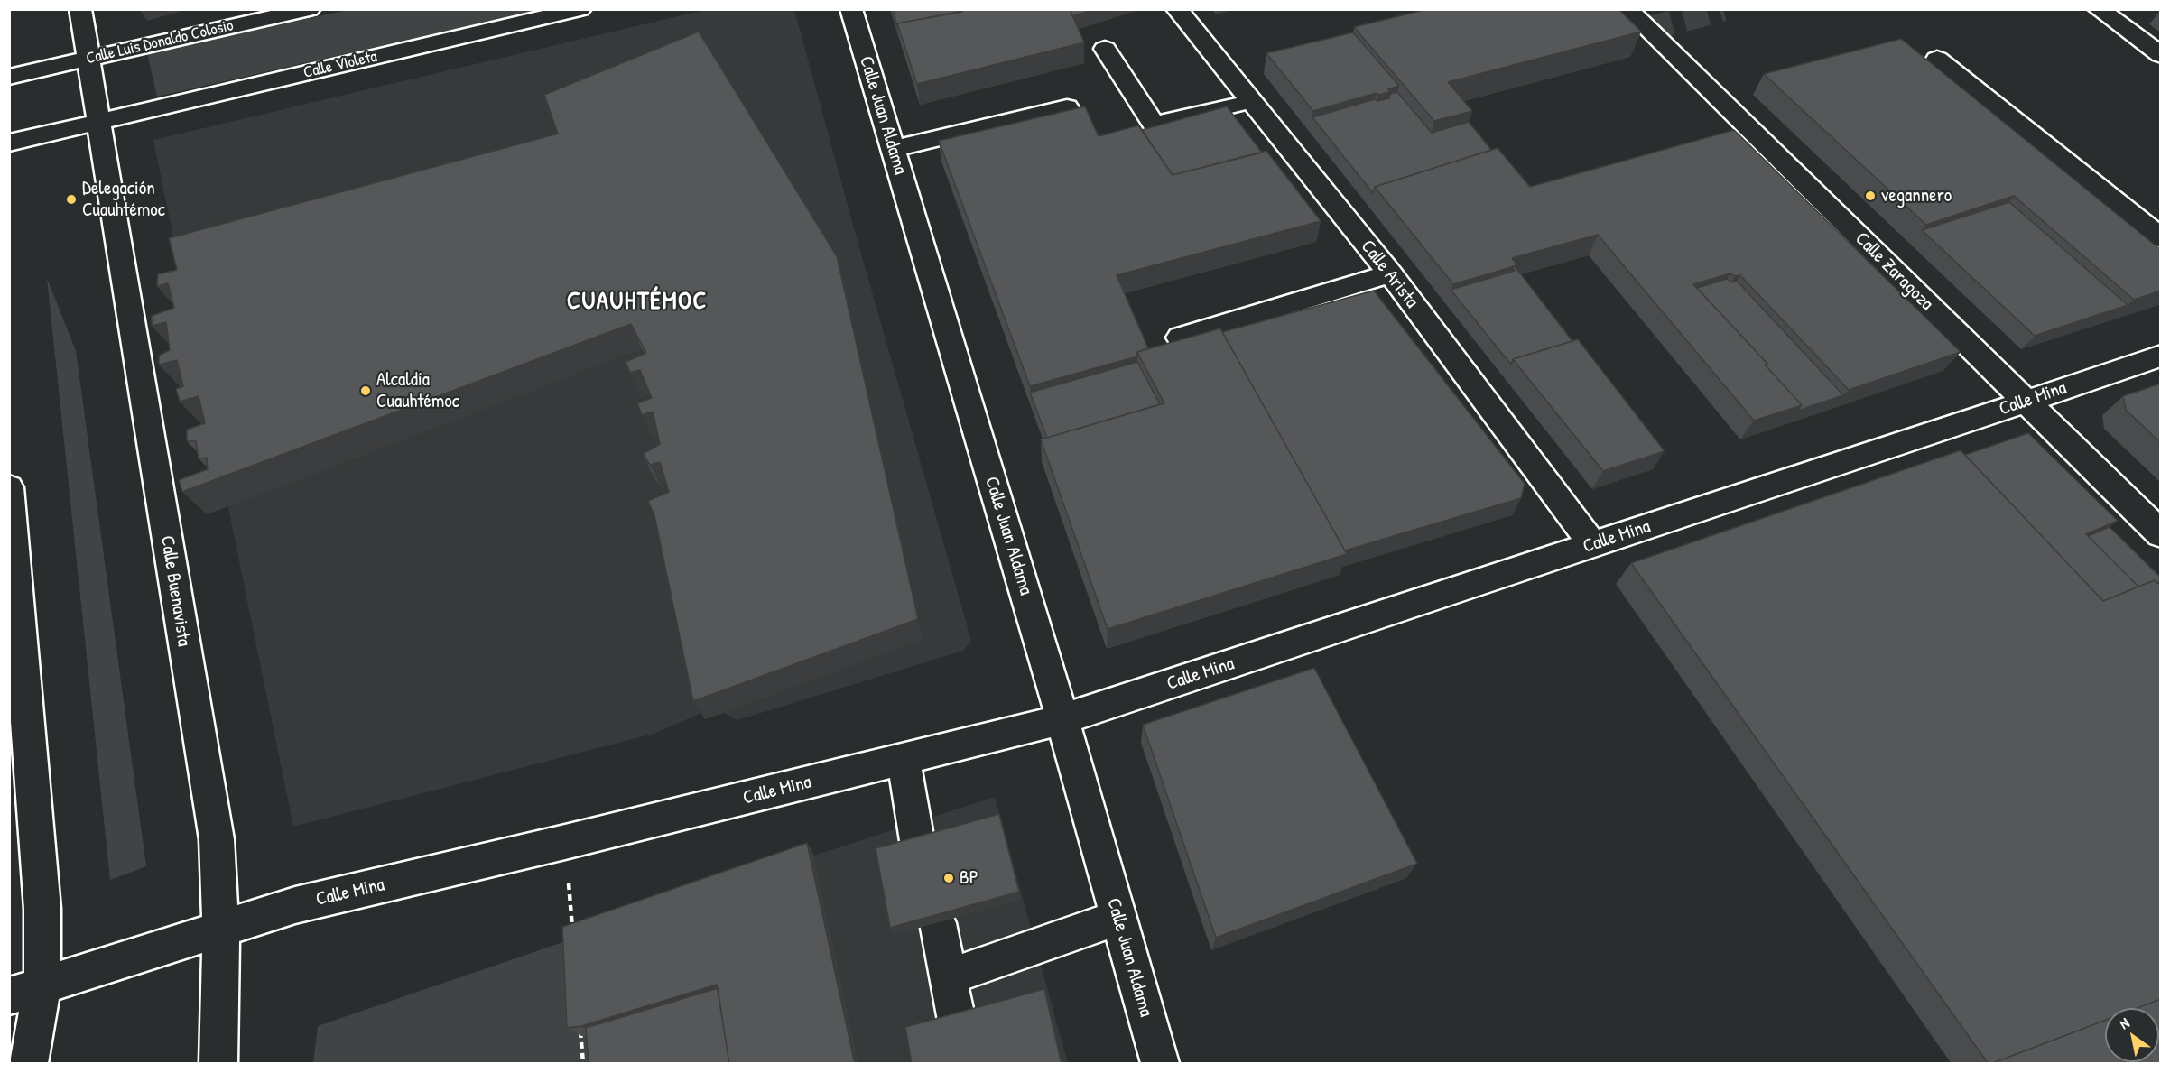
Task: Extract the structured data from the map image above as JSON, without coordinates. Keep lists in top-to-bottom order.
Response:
{
  "streets": {
    "street": [
      "Calle Luis Donaldo Colosio",
      "Calle Violeta",
      "Calle Juan Aldama",
      "Calle Zaragoza",
      "Calle Arista",
      "Calle Mina",
      "Calle Buenavista"
    ]
  },
  "crossings": [
    ["Calle Luis Donaldo Colosio", "Calle Buenavista"],
    ["Calle Violeta", "Calle Buenavista"],
    ["Calle Juan Aldama", "Calle Mina"],
    ["Calle Zaragoza", "Calle Mina"],
    ["Calle Arista", "Calle Mina"],
    ["Calle Mina", "Calle Buenavista"]
  ],
  "districts": ["CUAUHTÉMOC"],
  "places": [
    "vegannero",
    "Delegación Cuauhtémoc",
    "Alcaldía Cuauhtémoc",
    "BP"
  ],
  "north": "top left"
}
